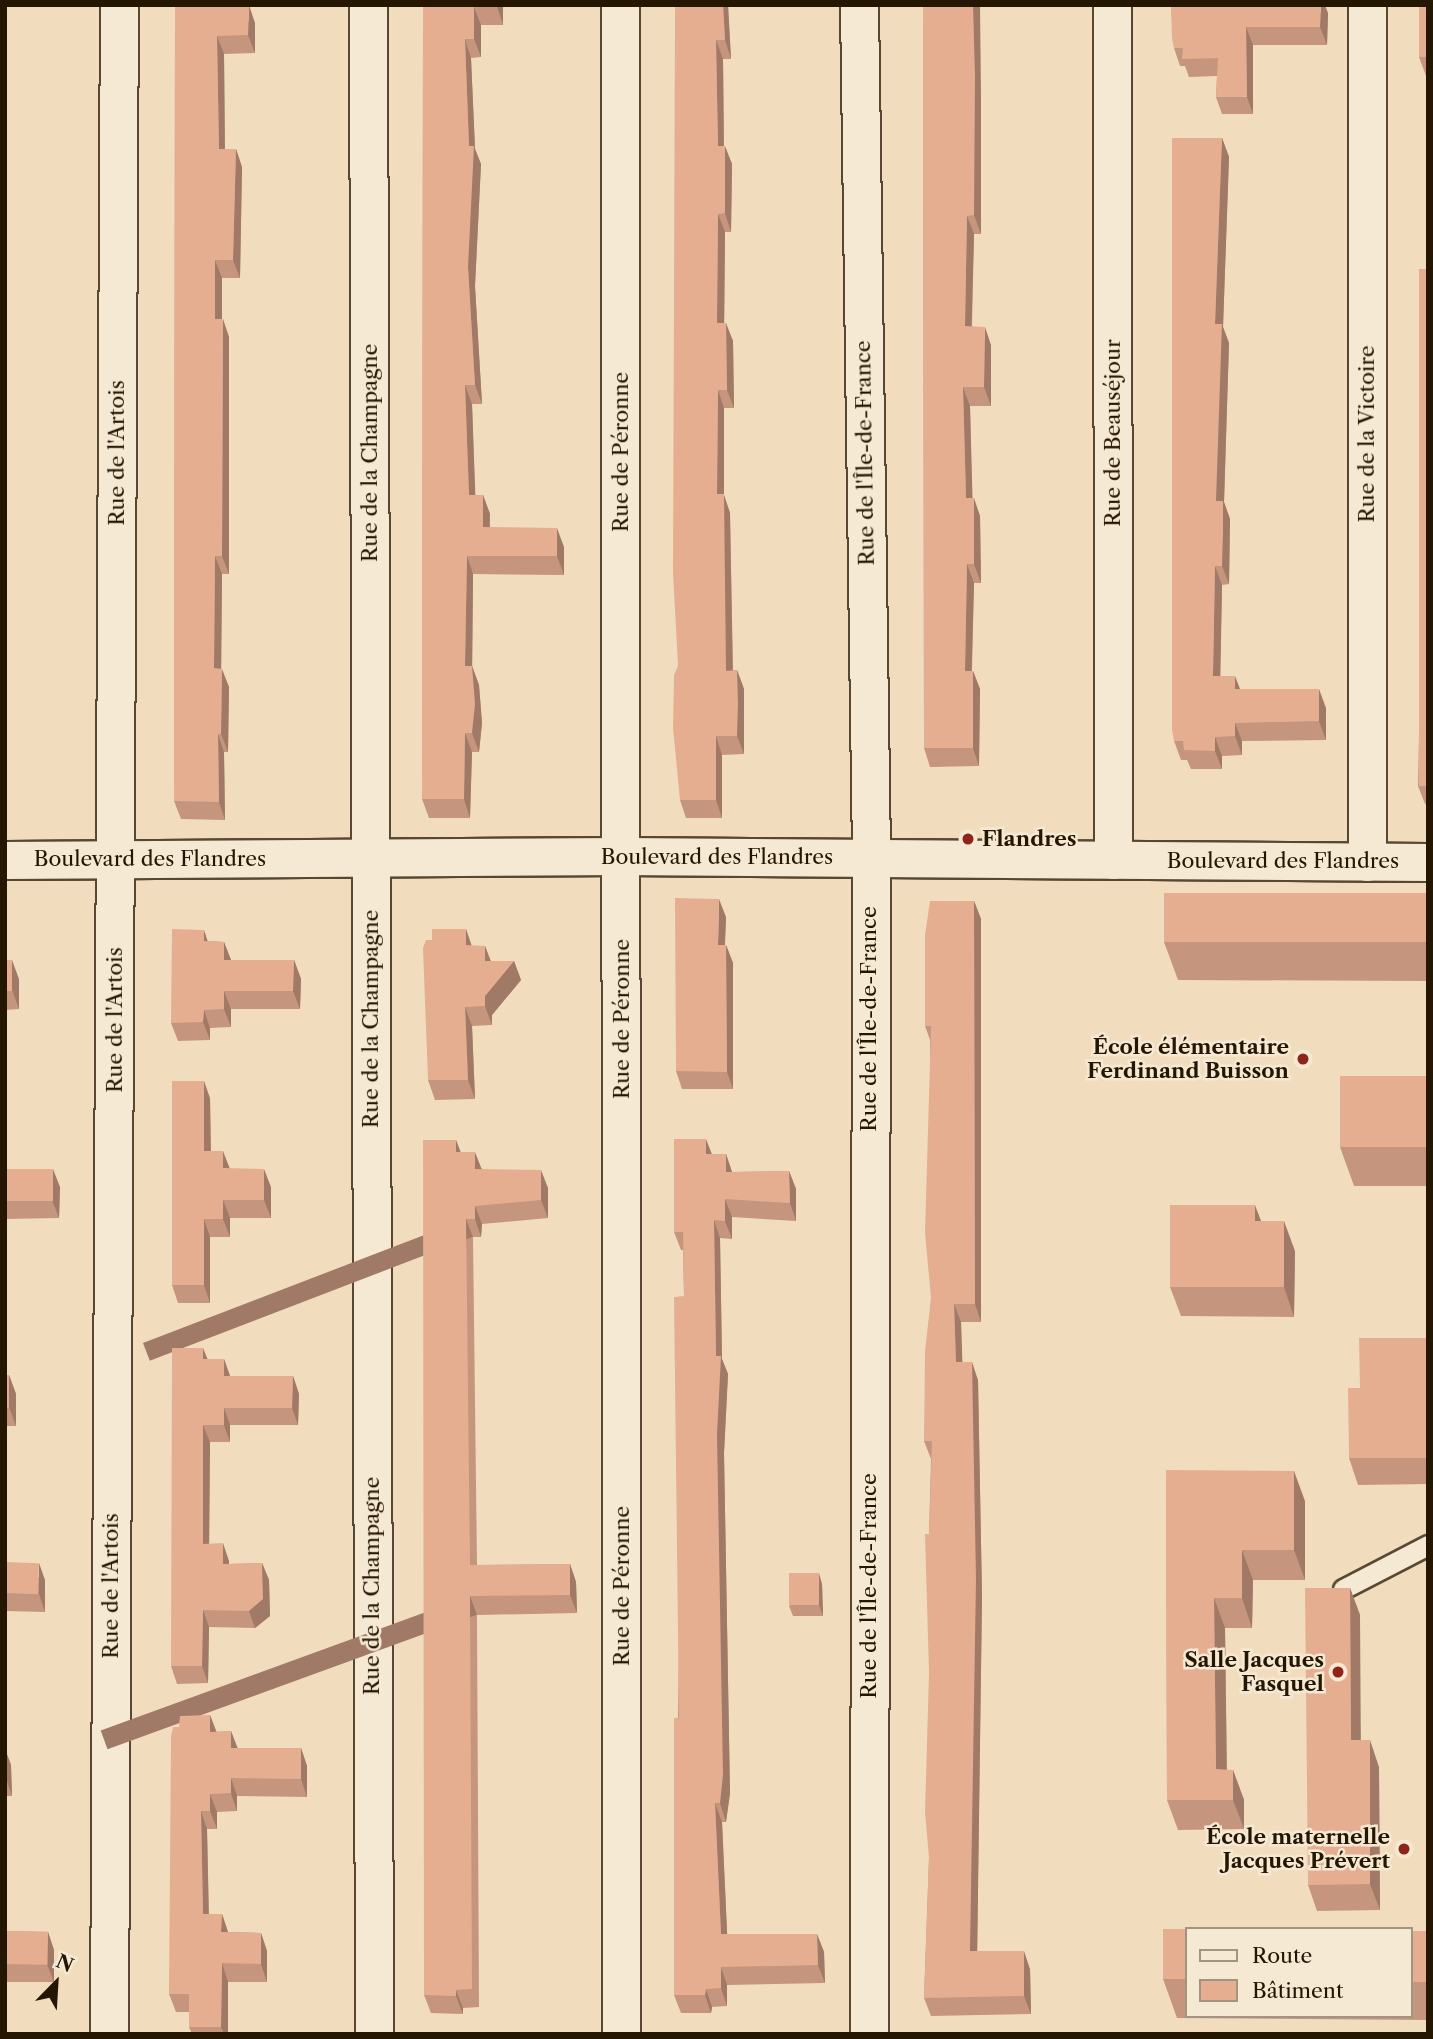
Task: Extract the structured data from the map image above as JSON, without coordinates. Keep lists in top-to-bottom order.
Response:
{
  "streets": {
    "street": [
      "Rue de Beauséjour",
      "Rue de la Victoire",
      "Rue de Péronne",
      "Rue de l'Artois",
      "Rue de la Champagne",
      "Rue de l'Île-de-France",
      "Boulevard des Flandres"
    ]
  },
  "crossings": [
    ["Rue de Beauséjour", "Boulevard des Flandres"],
    ["Rue de la Victoire", "Boulevard des Flandres"],
    ["Rue de Péronne", "Boulevard des Flandres"],
    ["Rue de l'Artois", "Boulevard des Flandres"],
    ["Rue de la Champagne", "Boulevard des Flandres"],
    ["Rue de l'Île-de-France", "Boulevard des Flandres"]
  ],
  "places": [
    "Flandres",
    "École élémentaire Ferdinand Buisson",
    "Salle Jacques Fasquel",
    "École maternelle Jacques Prévert"
  ],
  "legend": ["Route", "Bâtiment"],
  "north": "top right"
}
